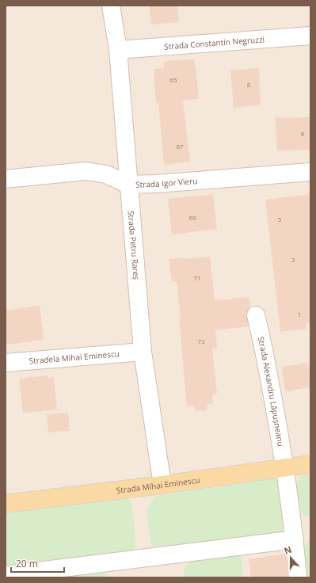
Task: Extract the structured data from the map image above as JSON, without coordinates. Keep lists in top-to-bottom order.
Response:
{
  "streets": {
    "main road": ["Strada Mihai Eminescu"],
    "street": [
      "Strada Constantin Negruzzi",
      "Strada Igor Vieru",
      "Strada Petru Rareș",
      "Stradela Mihai Eminescu",
      "Strada Alexandru Lăpușneanu"
    ]
  },
  "crossings": [
    ["Strada Constantin Negruzzi", "Strada Petru Rareș"],
    ["Strada Igor Vieru", "Strada Petru Rareș"],
    ["Strada Petru Rareș", "Stradela Mihai Eminescu"],
    ["Strada Petru Rareș", "Strada Mihai Eminescu"],
    ["Strada Alexandru Lăpușneanu", "Strada Mihai Eminescu"]
  ],
  "house_numbers": [
    "65",
    "8",
    "6",
    "67",
    "69",
    "5",
    "3",
    "71",
    "1",
    "73"
  ],
  "scale_bar": "20 m",
  "north": "top"
}
